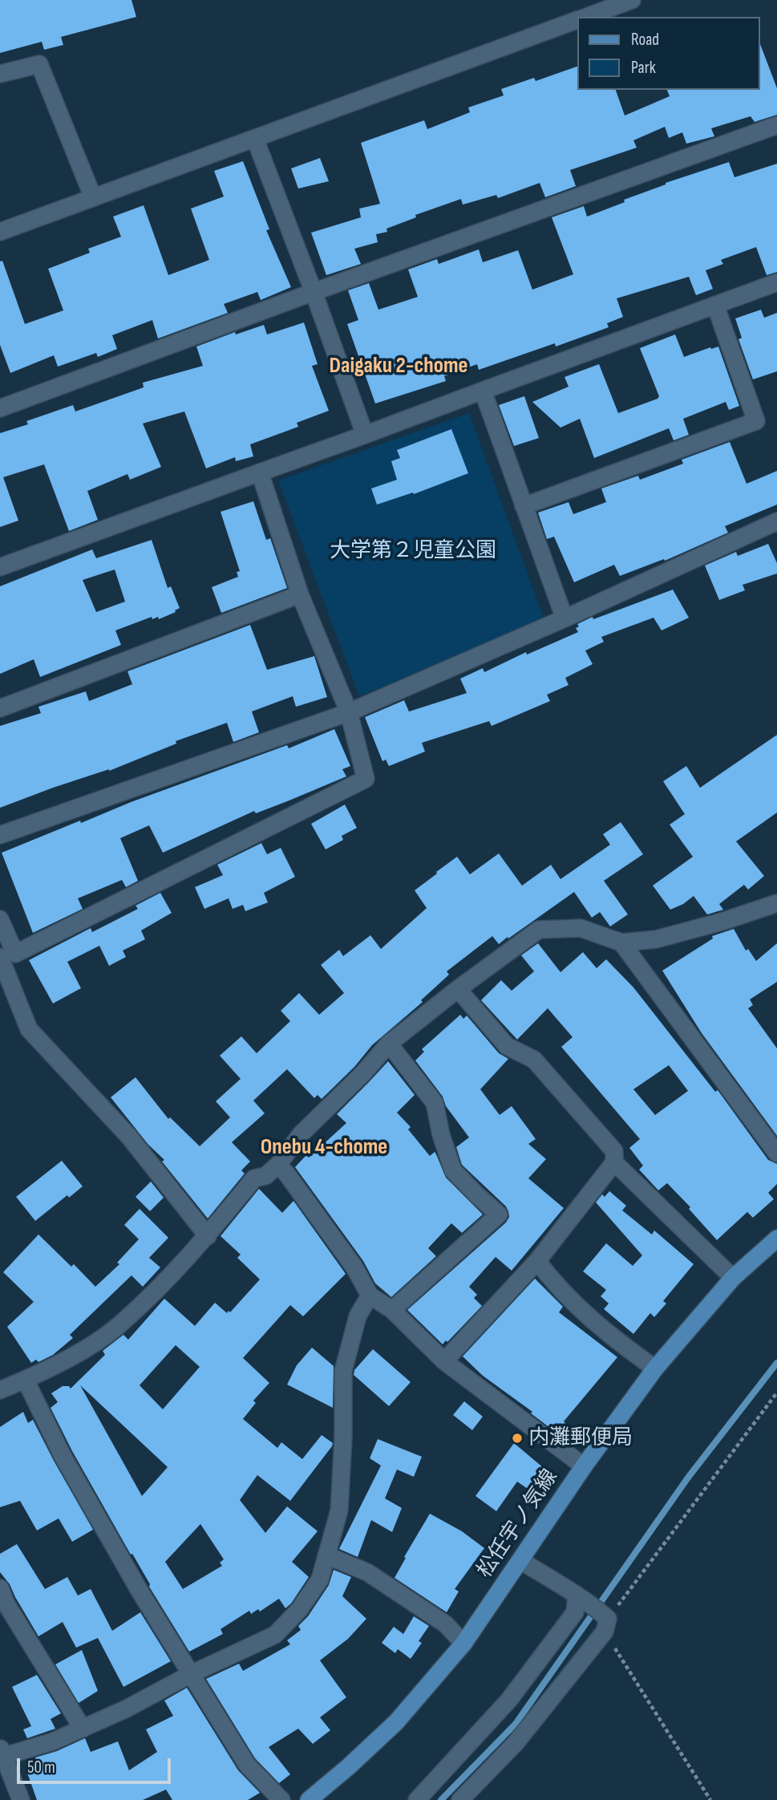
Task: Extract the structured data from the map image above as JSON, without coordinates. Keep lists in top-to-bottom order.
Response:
{
  "streets": {
    "main road": ["松任宇ノ気線"]
  },
  "districts": ["Daigaku 2-chome", "Onebu 4-chome"],
  "parks": ["大学第２児童公園"],
  "places": ["内灘郵便局"],
  "legend": ["Road", "Park"],
  "scale_bar": "50 m"
}
